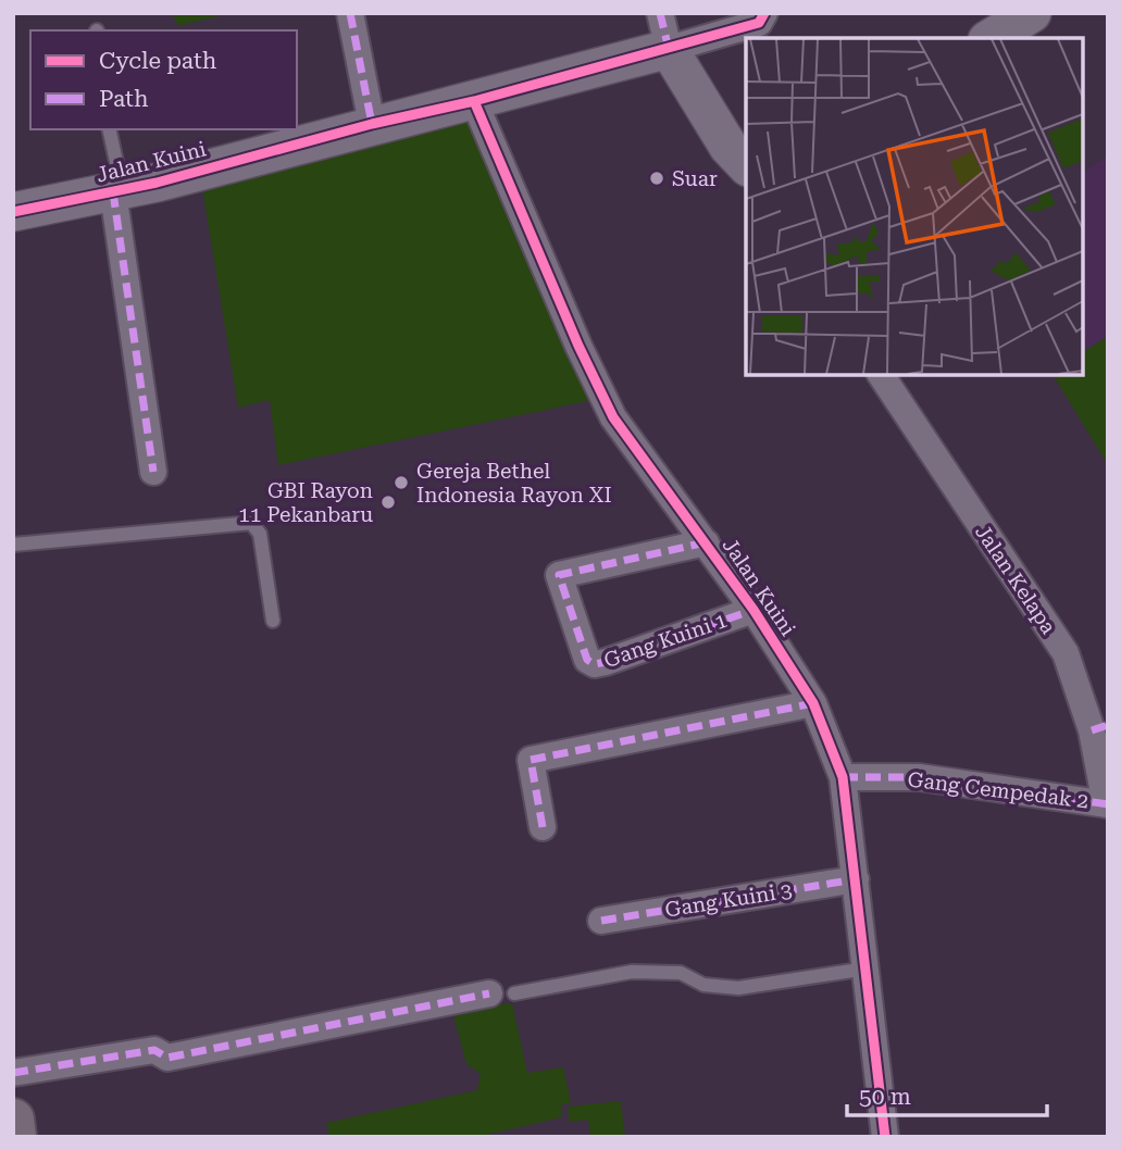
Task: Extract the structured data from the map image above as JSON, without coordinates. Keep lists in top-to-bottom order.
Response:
{
  "streets": {
    "street": [
      "Jalan Kuini",
      "Jalan Kelapa",
      "Gang Kuini 1",
      "Gang Cempedak 2",
      "Gang Kuini 3"
    ]
  },
  "crossings": [
    ["Jalan Kuini", "Gang Kuini 1"],
    ["Jalan Kuini", "Gang Cempedak 2"],
    ["Jalan Kuini", "Gang Kuini 3"],
    ["Jalan Kelapa", "Gang Cempedak 2"]
  ],
  "places": ["Suar", "Gereja Bethel Indonesia Rayon XI", "GBI Rayon 11 Pekanbaru"],
  "legend": ["Cycle path", "Path"],
  "scale_bar": "50 m"
}
